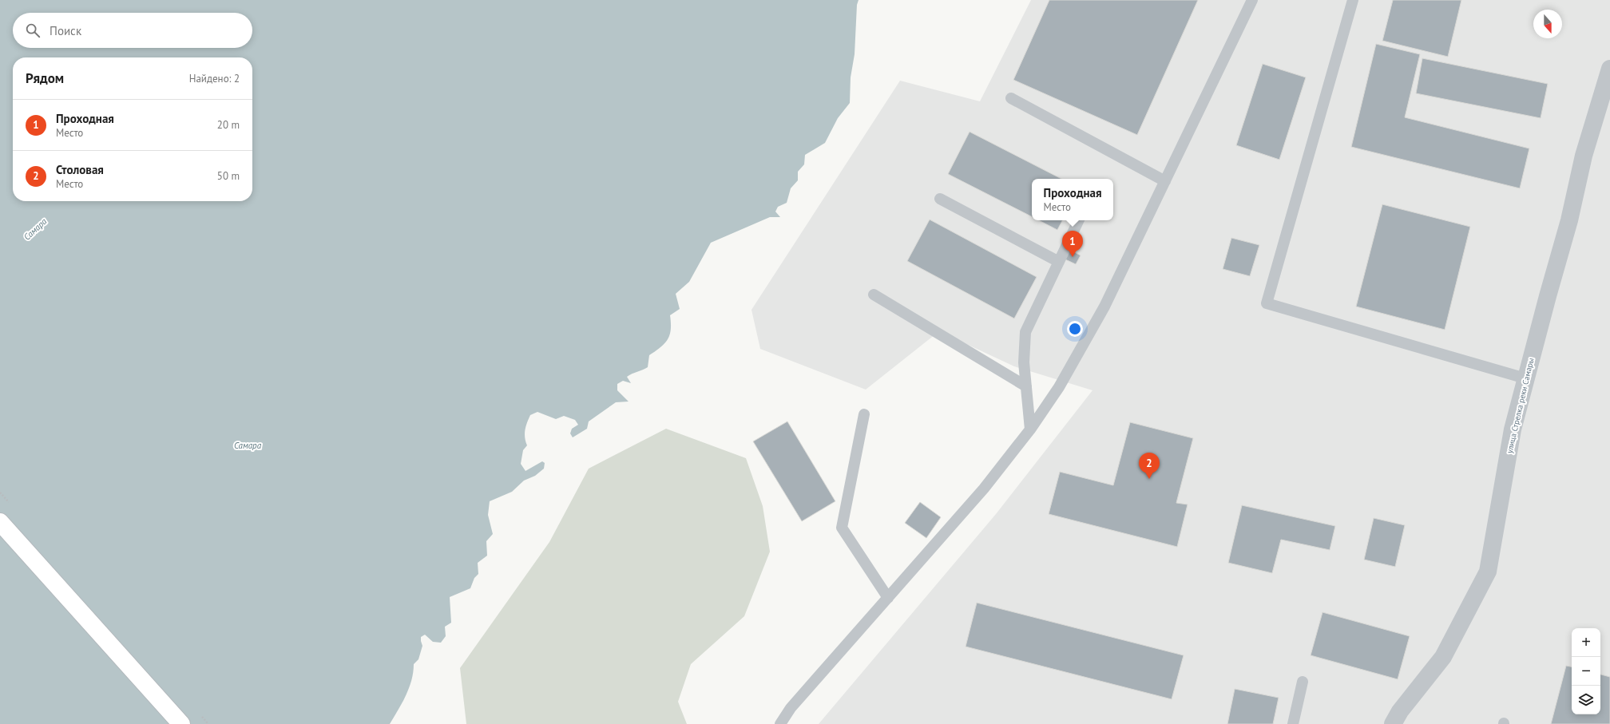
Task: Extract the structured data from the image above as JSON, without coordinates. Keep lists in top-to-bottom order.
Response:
{
  "streets": {
    "street": ["улица Стрелка реки Самары"]
  },
  "water": ["Самара"],
  "north": "bottom",
  "page": {
    "search": "Поиск",
    "heading": ["Рядом", "Найдено: 2"],
    "list": [
      {
        "mark": "1",
        "name": "Проходная",
        "note": "Место",
        "value": "20 m"
      },
      {
        "mark": "2",
        "name": "Столовая",
        "note": "Место",
        "value": "50 m"
      }
    ],
    "popup": ["Проходная", "Место"],
    "pins": ["1", "2"],
    "map_buttons": ["+", "−"]
  }
}
